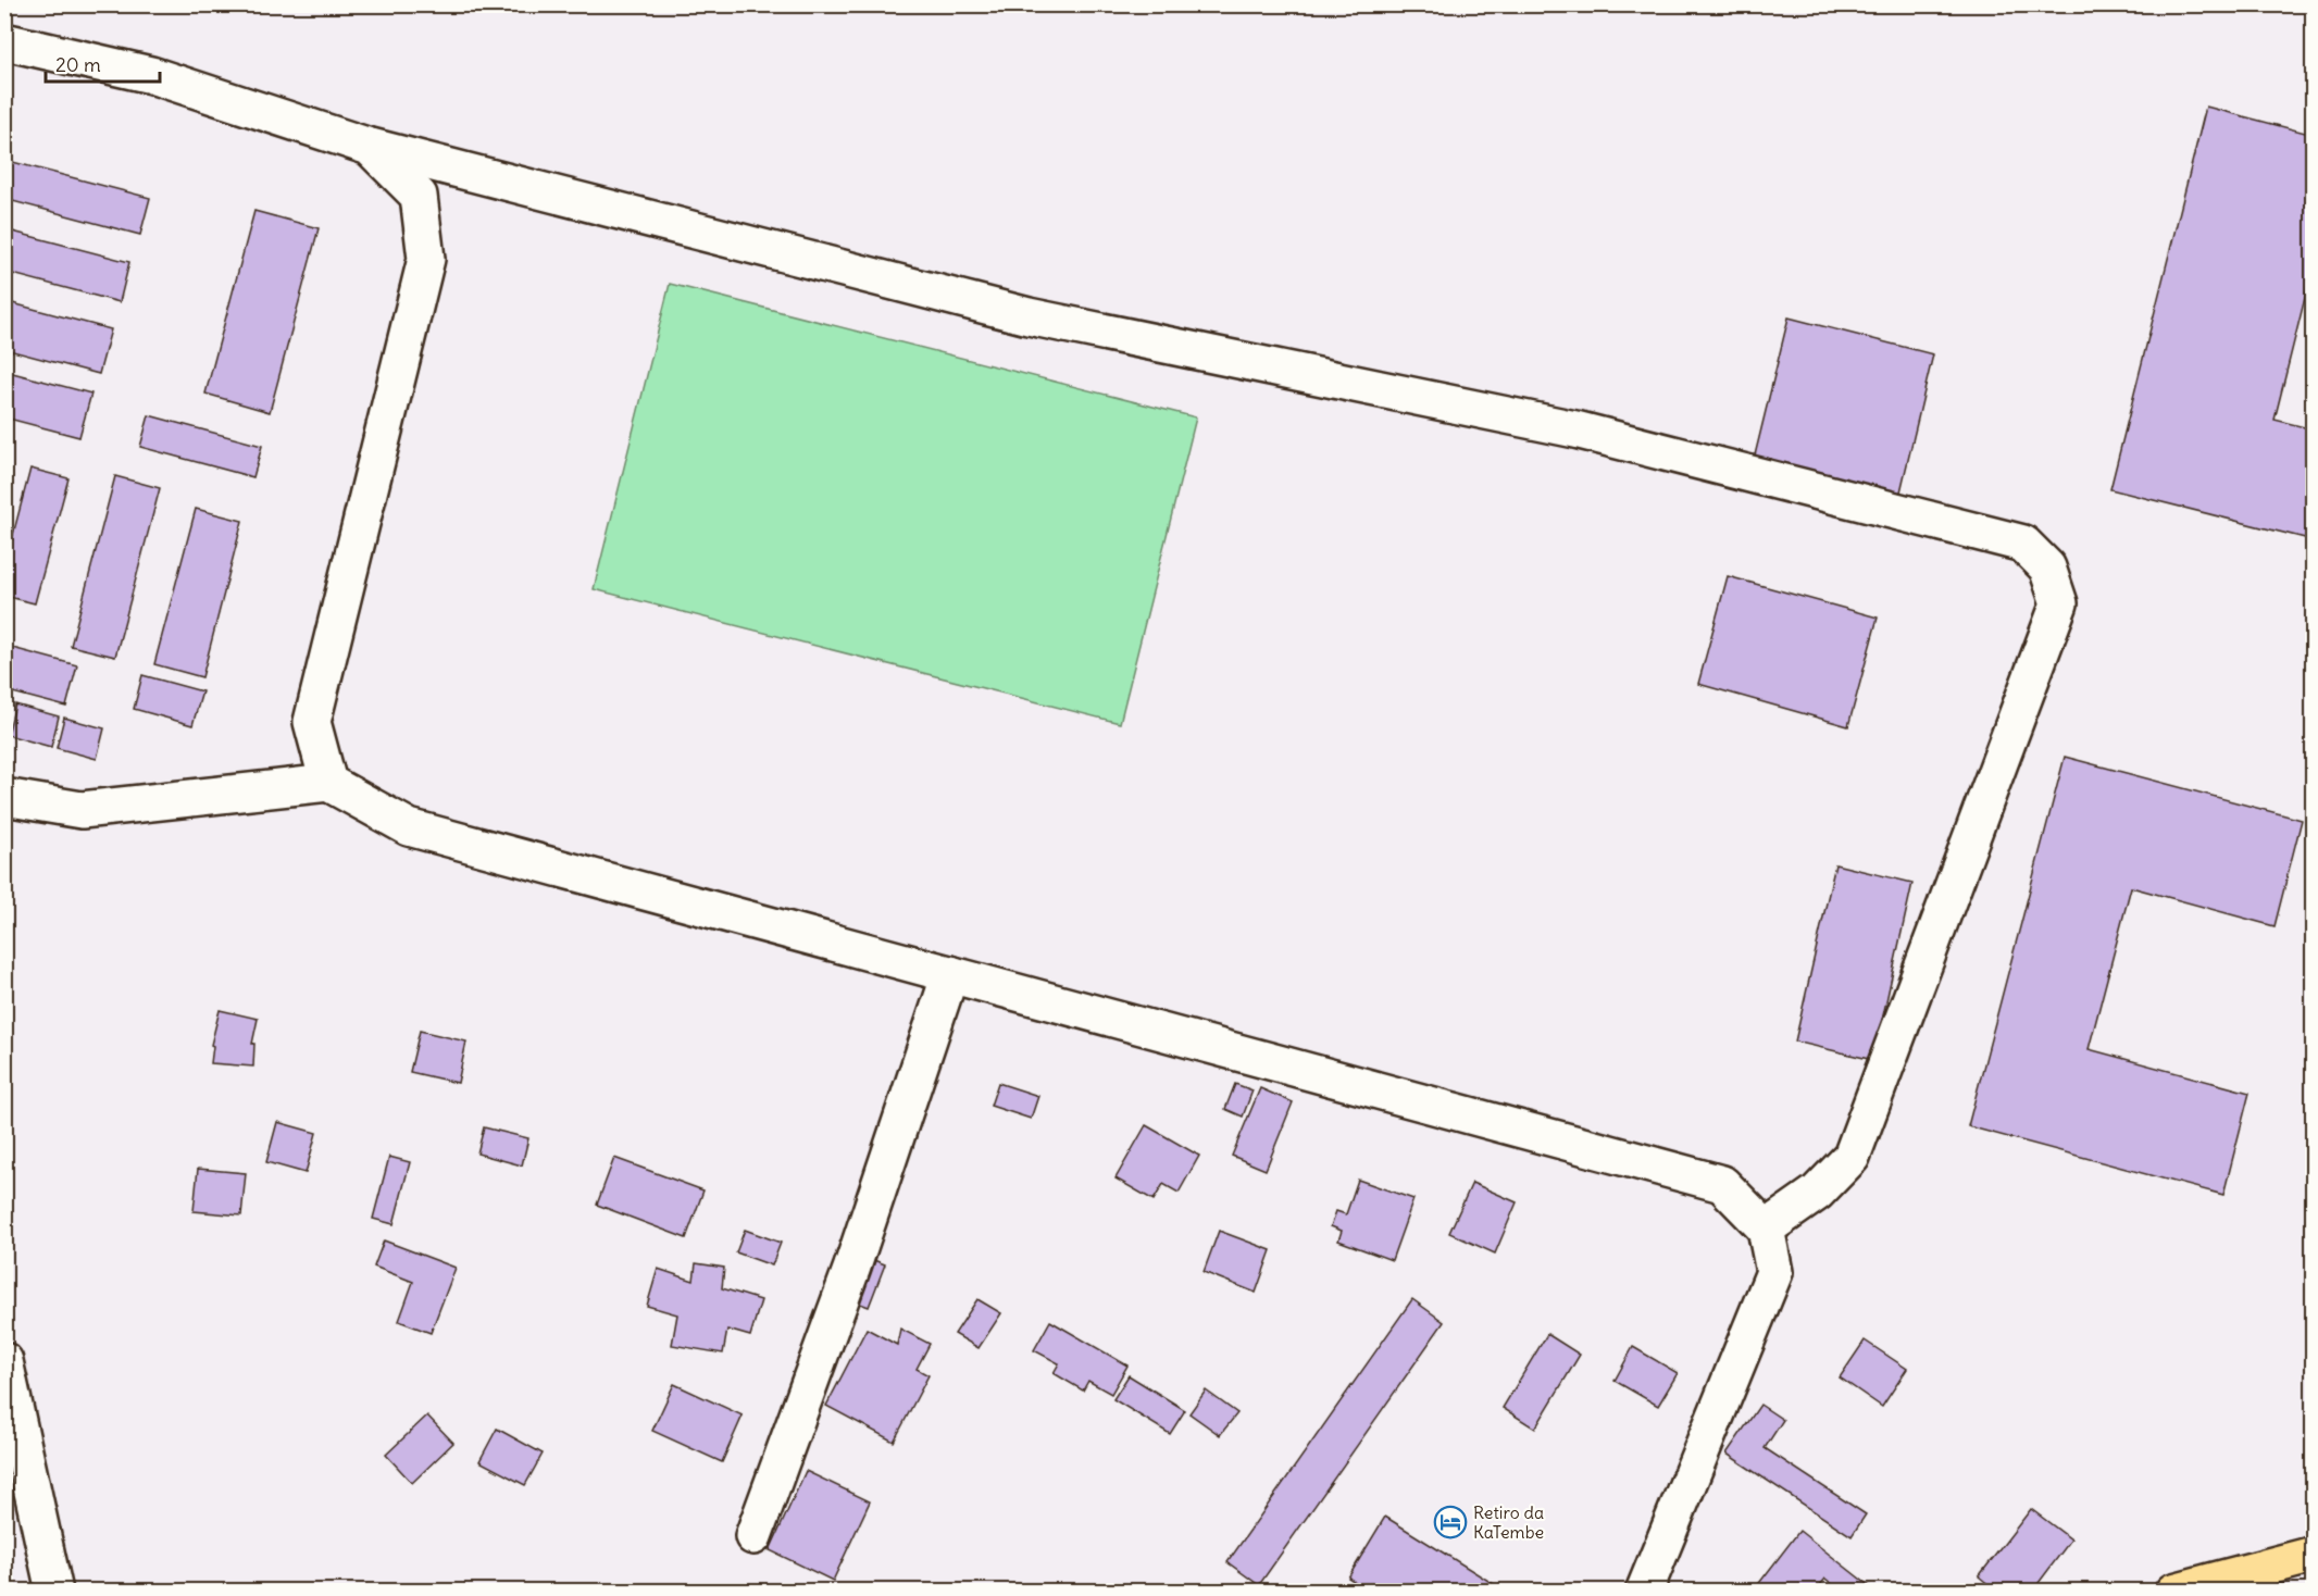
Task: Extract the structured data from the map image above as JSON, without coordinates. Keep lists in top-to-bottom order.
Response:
{
  "places": {
    "hotel": ["Retiro da KaTembe"]
  },
  "scale_bar": "20 m"
}
